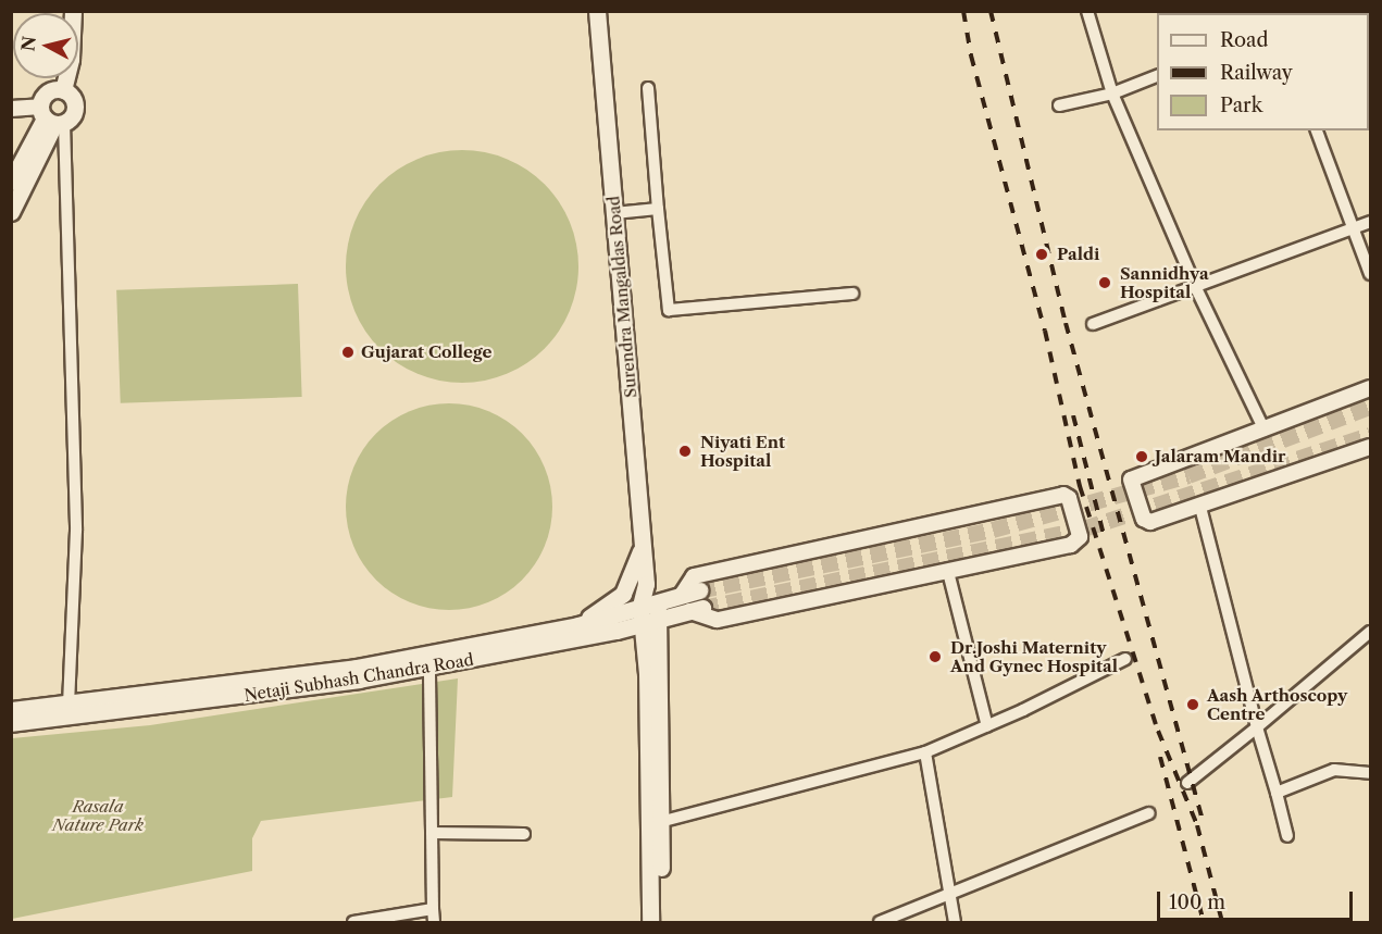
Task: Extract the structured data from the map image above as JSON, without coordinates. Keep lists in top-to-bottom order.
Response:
{
  "streets": {
    "main road": ["Surendra Mangaldas Road", "Netaji Subhash Chandra Road"]
  },
  "crossings": [
    ["Surendra Mangaldas Road", "Netaji Subhash Chandra Road"]
  ],
  "parks": ["Rasala Nature Park"],
  "places": [
    "Paldi",
    "Sannidhya Hospital",
    "Gujarat College",
    "Niyati Ent Hospital",
    "Jalaram Mandir",
    "Dr.Joshi Maternity And Gynec Hospital",
    "Aash Arthoscopy Centre"
  ],
  "legend": ["Road", "Railway", "Park"],
  "scale_bar": "100 m",
  "north": "left"
}
